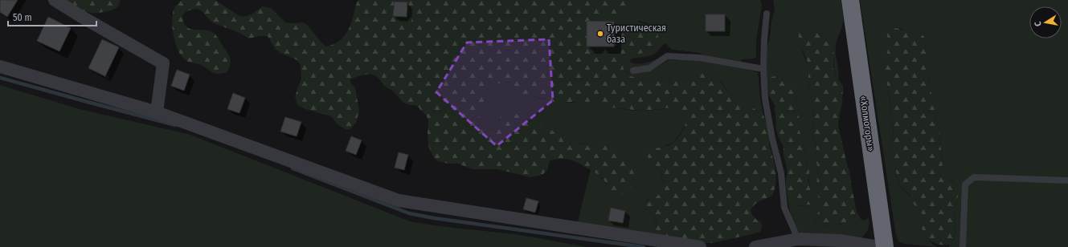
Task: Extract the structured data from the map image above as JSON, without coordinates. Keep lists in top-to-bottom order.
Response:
{
  "streets": {
    "highway": ["«Холмогоры»"]
  },
  "places": ["Туристическая база"],
  "scale_bar": "50 m",
  "north": "left"
}
